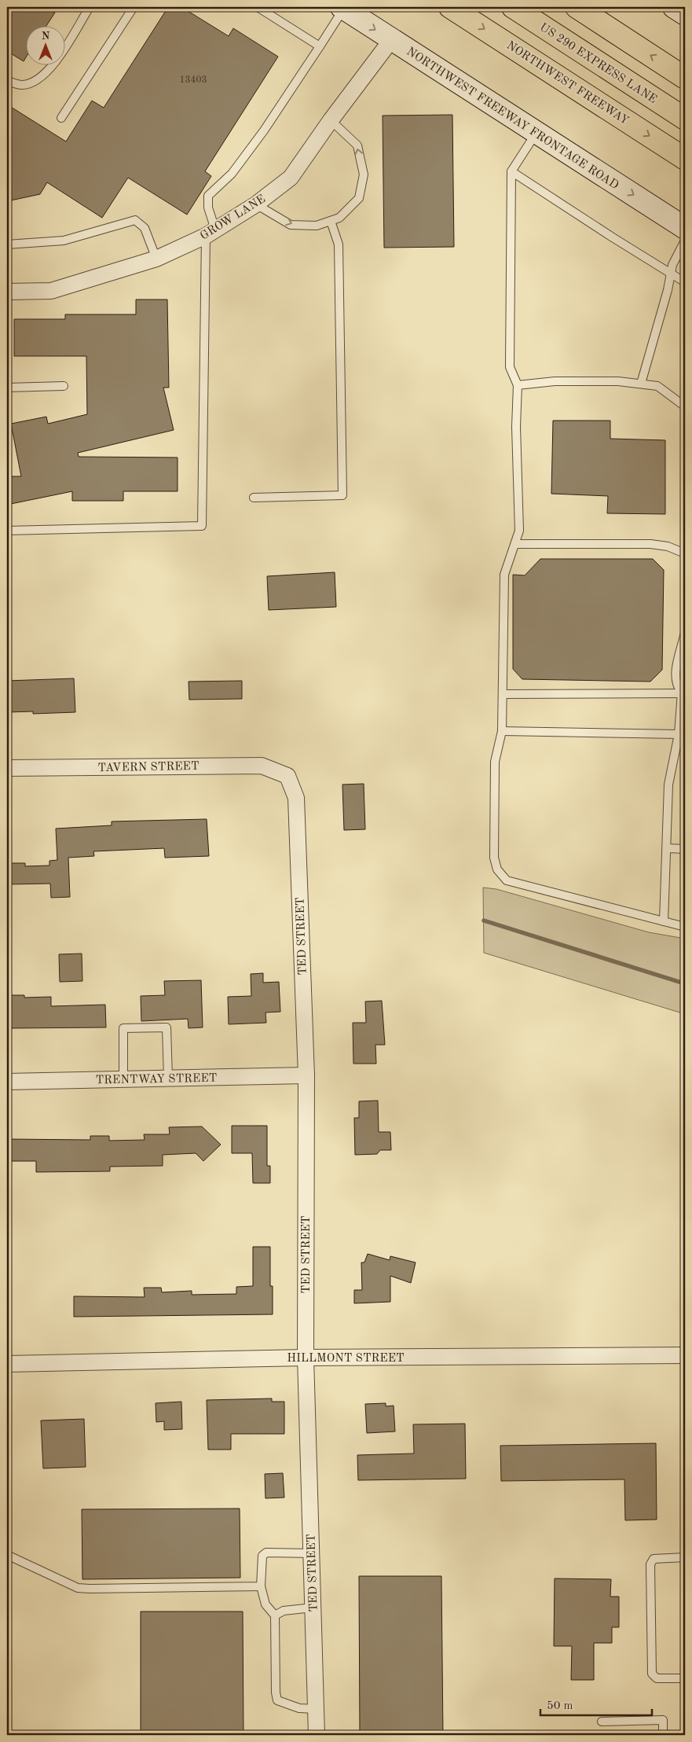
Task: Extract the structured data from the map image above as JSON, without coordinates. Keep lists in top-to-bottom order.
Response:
{
  "streets": {
    "highway": ["US 290 EXPRESS LANE", "NORTHWEST FREEWAY"],
    "main road": ["NORTHWEST FREEWAY FRONTAGE ROAD"],
    "street": [
      "GROW LANE",
      "TAVERN STREET",
      "TED STREET",
      "TRENTWAY STREET",
      "HILLMONT STREET"
    ]
  },
  "crossings": [
    ["NORTHWEST FREEWAY FRONTAGE ROAD", "GROW LANE"],
    ["TAVERN STREET", "TED STREET"],
    ["TED STREET", "TRENTWAY STREET"],
    ["TED STREET", "HILLMONT STREET"]
  ],
  "one_way": ["NORTHWEST FREEWAY FRONTAGE ROAD"],
  "house_numbers": ["13403"],
  "scale_bar": "50 m",
  "north": "top"
}
